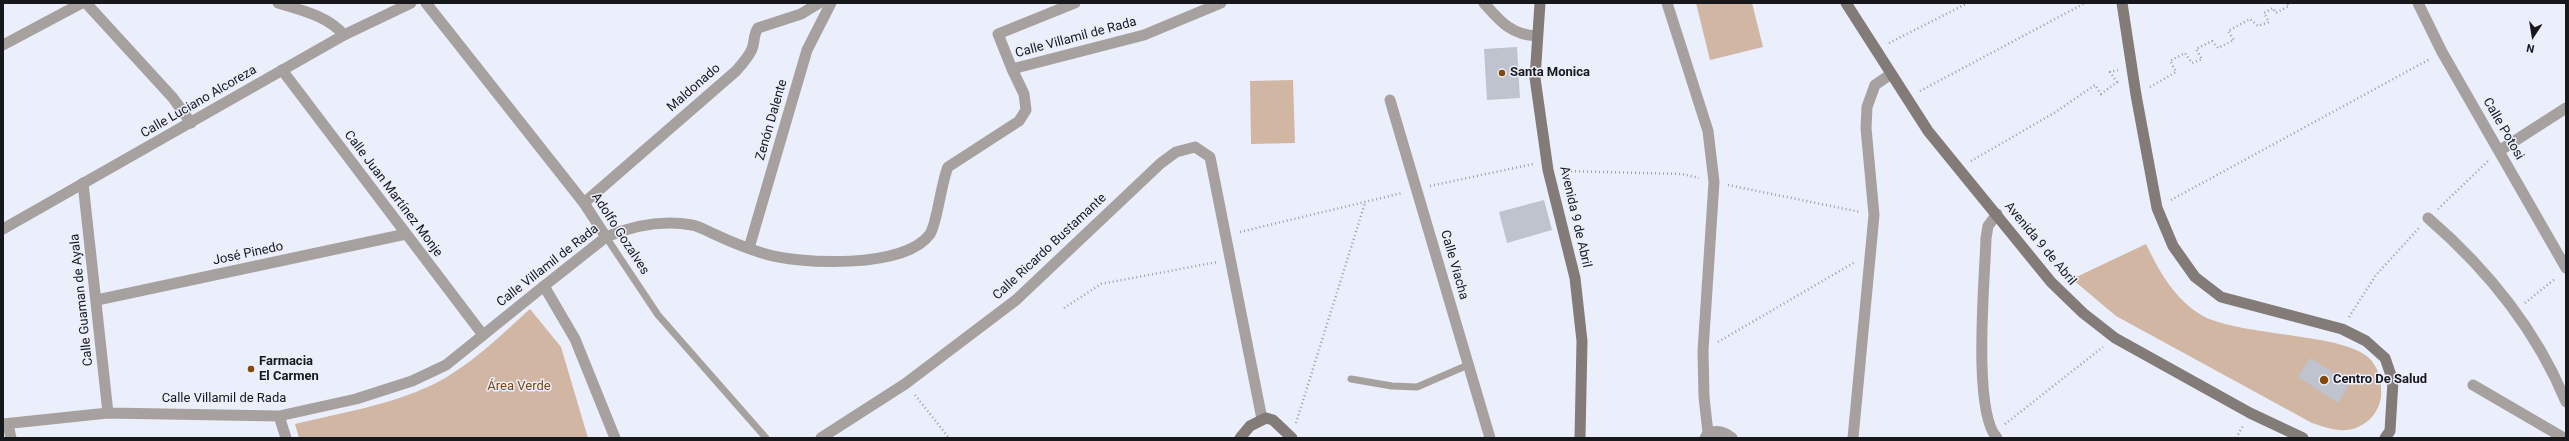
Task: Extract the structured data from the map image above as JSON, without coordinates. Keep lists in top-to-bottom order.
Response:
{
  "streets": {
    "main road": ["Avenida 9 de Abril"],
    "street": [
      "Calle Villamil de Rada",
      "Maldonado",
      "Calle Luciano Alcoreza",
      "Zenón Dalente",
      "Calle Potosi",
      "Calle Juan Martínez Monje",
      "Adolfo Gozalves",
      "Calle Ricardo Bustamante",
      "José Pinedo",
      "Calle Viacha",
      "Calle Guaman de Ayala"
    ]
  },
  "crossings": [
    ["Calle Villamil de Rada", "Zenón Dalente"],
    ["Calle Villamil de Rada", "Calle Juan Martínez Monje"],
    ["Calle Villamil de Rada", "Adolfo Gozalves"],
    ["Calle Villamil de Rada", "Calle Guaman de Ayala"],
    ["Maldonado", "Adolfo Gozalves"],
    ["Calle Luciano Alcoreza", "Calle Juan Martínez Monje"],
    ["Calle Luciano Alcoreza", "Calle Guaman de Ayala"],
    ["Calle Juan Martínez Monje", "José Pinedo"],
    ["José Pinedo", "Calle Guaman de Ayala"]
  ],
  "parks": ["Área Verde"],
  "places": ["Santa Monica", "Farmacia El Carmen", "Centro De Salud"],
  "north": "bottom"
}
